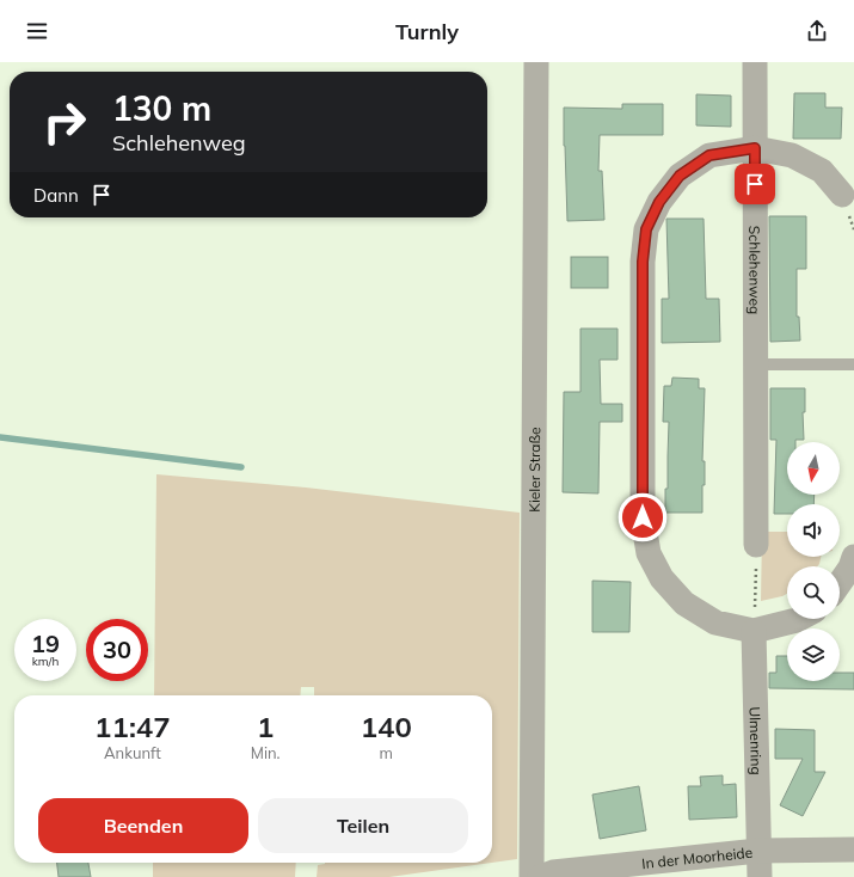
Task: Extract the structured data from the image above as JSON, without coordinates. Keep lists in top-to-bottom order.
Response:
{
  "streets": {
    "street": [
      "Schlehenweg",
      "Kieler Straße",
      "Ulmenring",
      "In der Moorheide"
    ]
  },
  "crossings": [
    ["Ulmenring", "In der Moorheide"]
  ],
  "north": "bottom",
  "page": {
    "header": "Turnly",
    "turn": ["130 m", "Schlehenweg"],
    "then": "Dann",
    "speed": "19 km/h",
    "limit": "30",
    "eta": [
      "11:47",
      "Ankunft",
      "1",
      "Min.",
      "140",
      "m"
    ],
    "buttons": ["Beenden", "Teilen"]
  }
}
